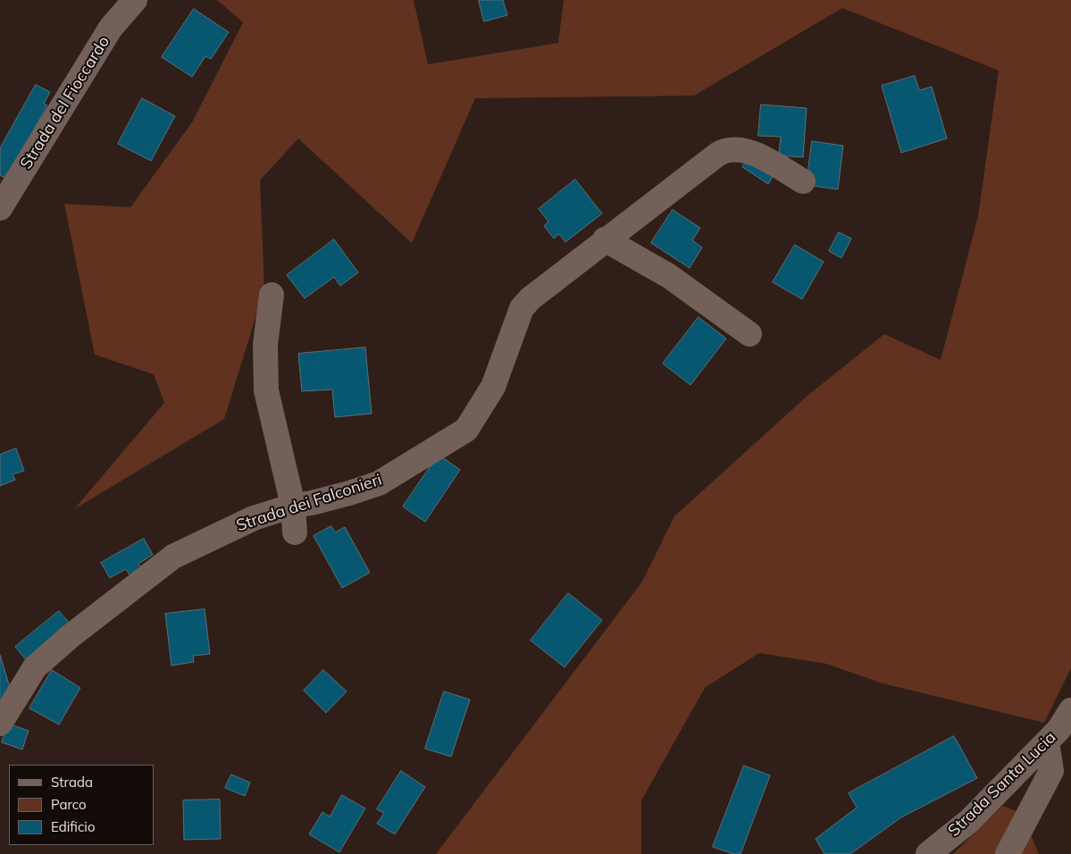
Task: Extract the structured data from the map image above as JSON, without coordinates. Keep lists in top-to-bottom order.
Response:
{
  "streets": {
    "street": ["Strada del Fioccardo", "Strada dei Falconieri", "Strada Santa Lucia"]
  },
  "legend": ["Strada", "Parco", "Edificio"]
}
